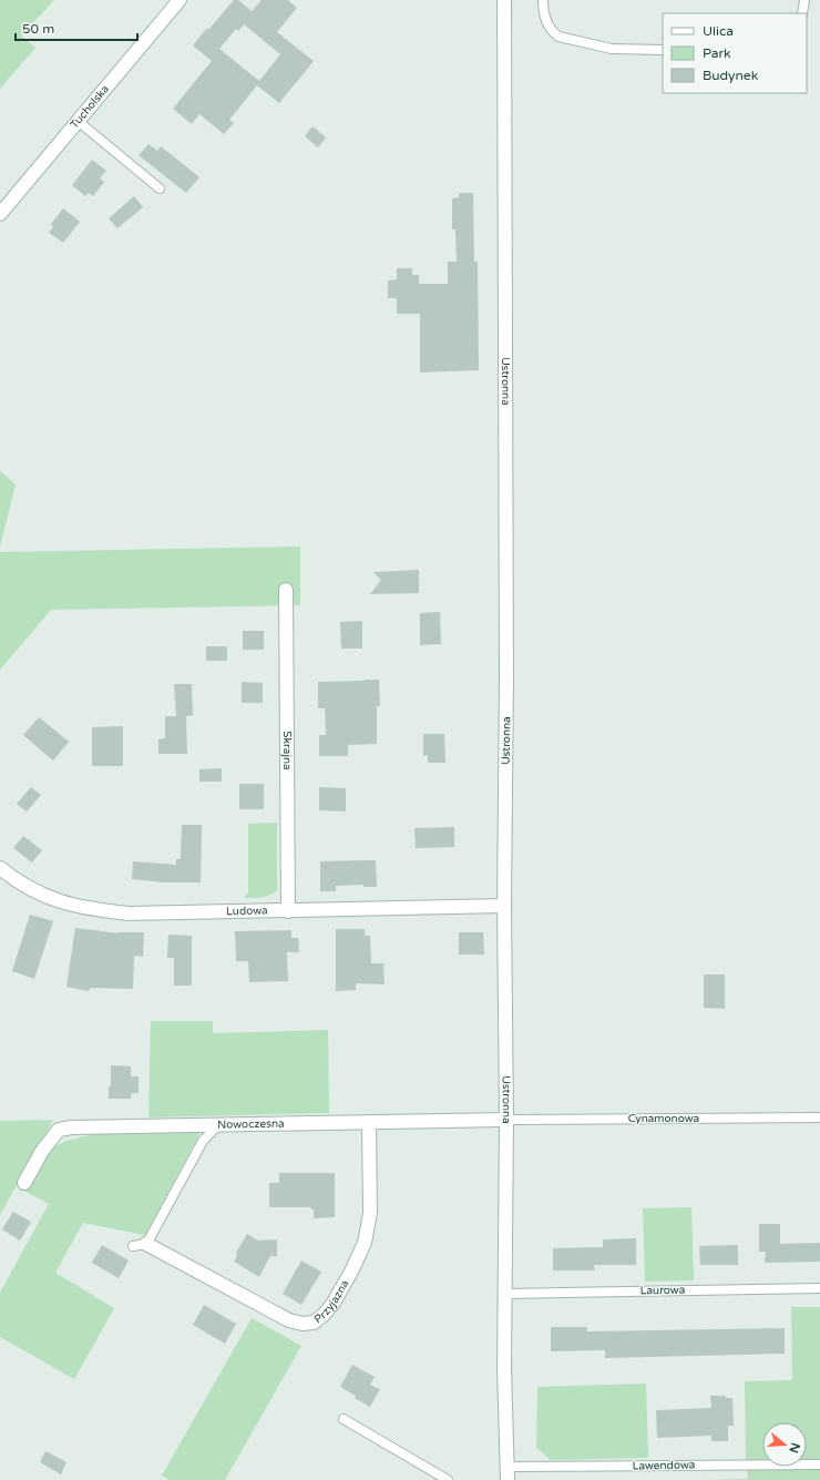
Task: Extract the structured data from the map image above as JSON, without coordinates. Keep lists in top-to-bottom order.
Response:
{
  "streets": {
    "street": [
      "Tucholska",
      "Ustronna",
      "Skrajna",
      "Ludowa",
      "Nowoczesna",
      "Przyjazna"
    ],
    "lane": ["Cynamonowa", "Laurowa", "Lawendowa"]
  },
  "crossings": [
    ["Ustronna", "Ludowa"],
    ["Ustronna", "Cynamonowa"],
    ["Ustronna", "Nowoczesna"],
    ["Ustronna", "Laurowa"],
    ["Ustronna", "Lawendowa"],
    ["Skrajna", "Ludowa"],
    ["Cynamonowa", "Nowoczesna"],
    ["Nowoczesna", "Przyjazna"]
  ],
  "legend": ["Ulica", "Park", "Budynek"],
  "scale_bar": "50 m",
  "north": "right"
}
